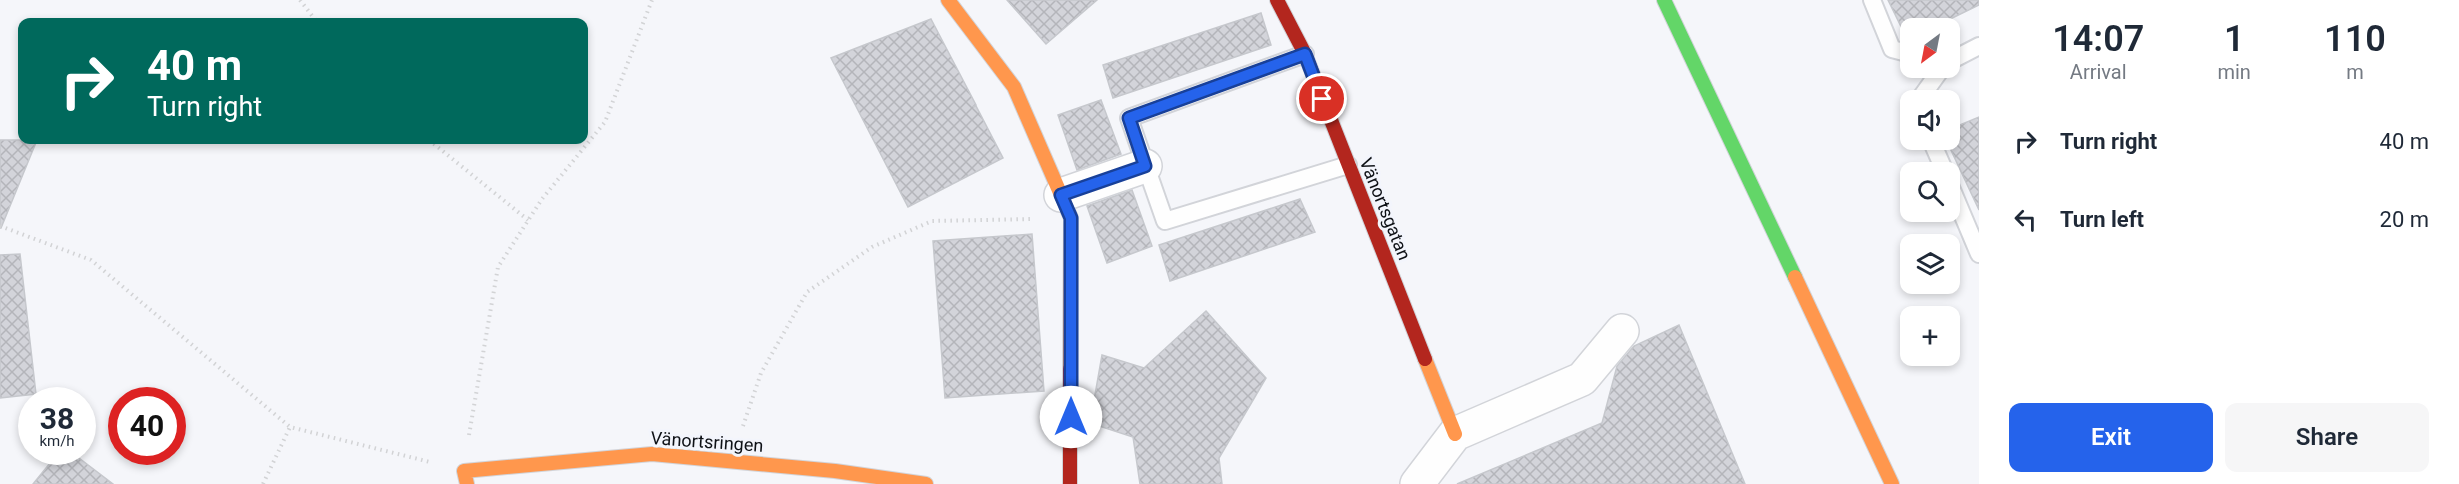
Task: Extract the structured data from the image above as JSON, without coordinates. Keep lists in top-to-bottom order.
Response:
{
  "streets": {
    "street": ["Vänortsgatan", "Vänortsringen"]
  },
  "north": "bottom left",
  "page": {
    "eta": [
      "14:07",
      "Arrival",
      "1",
      "min",
      "110",
      "m"
    ],
    "map_buttons": "+",
    "turn": ["40 m", "Turn right"],
    "list": [
      {
        "name": "Turn right",
        "value": "40 m"
      },
      {
        "name": "Turn left",
        "value": "20 m"
      }
    ],
    "speed": "38 km/h",
    "limit": "40",
    "buttons": ["Exit", "Share"]
  }
}
